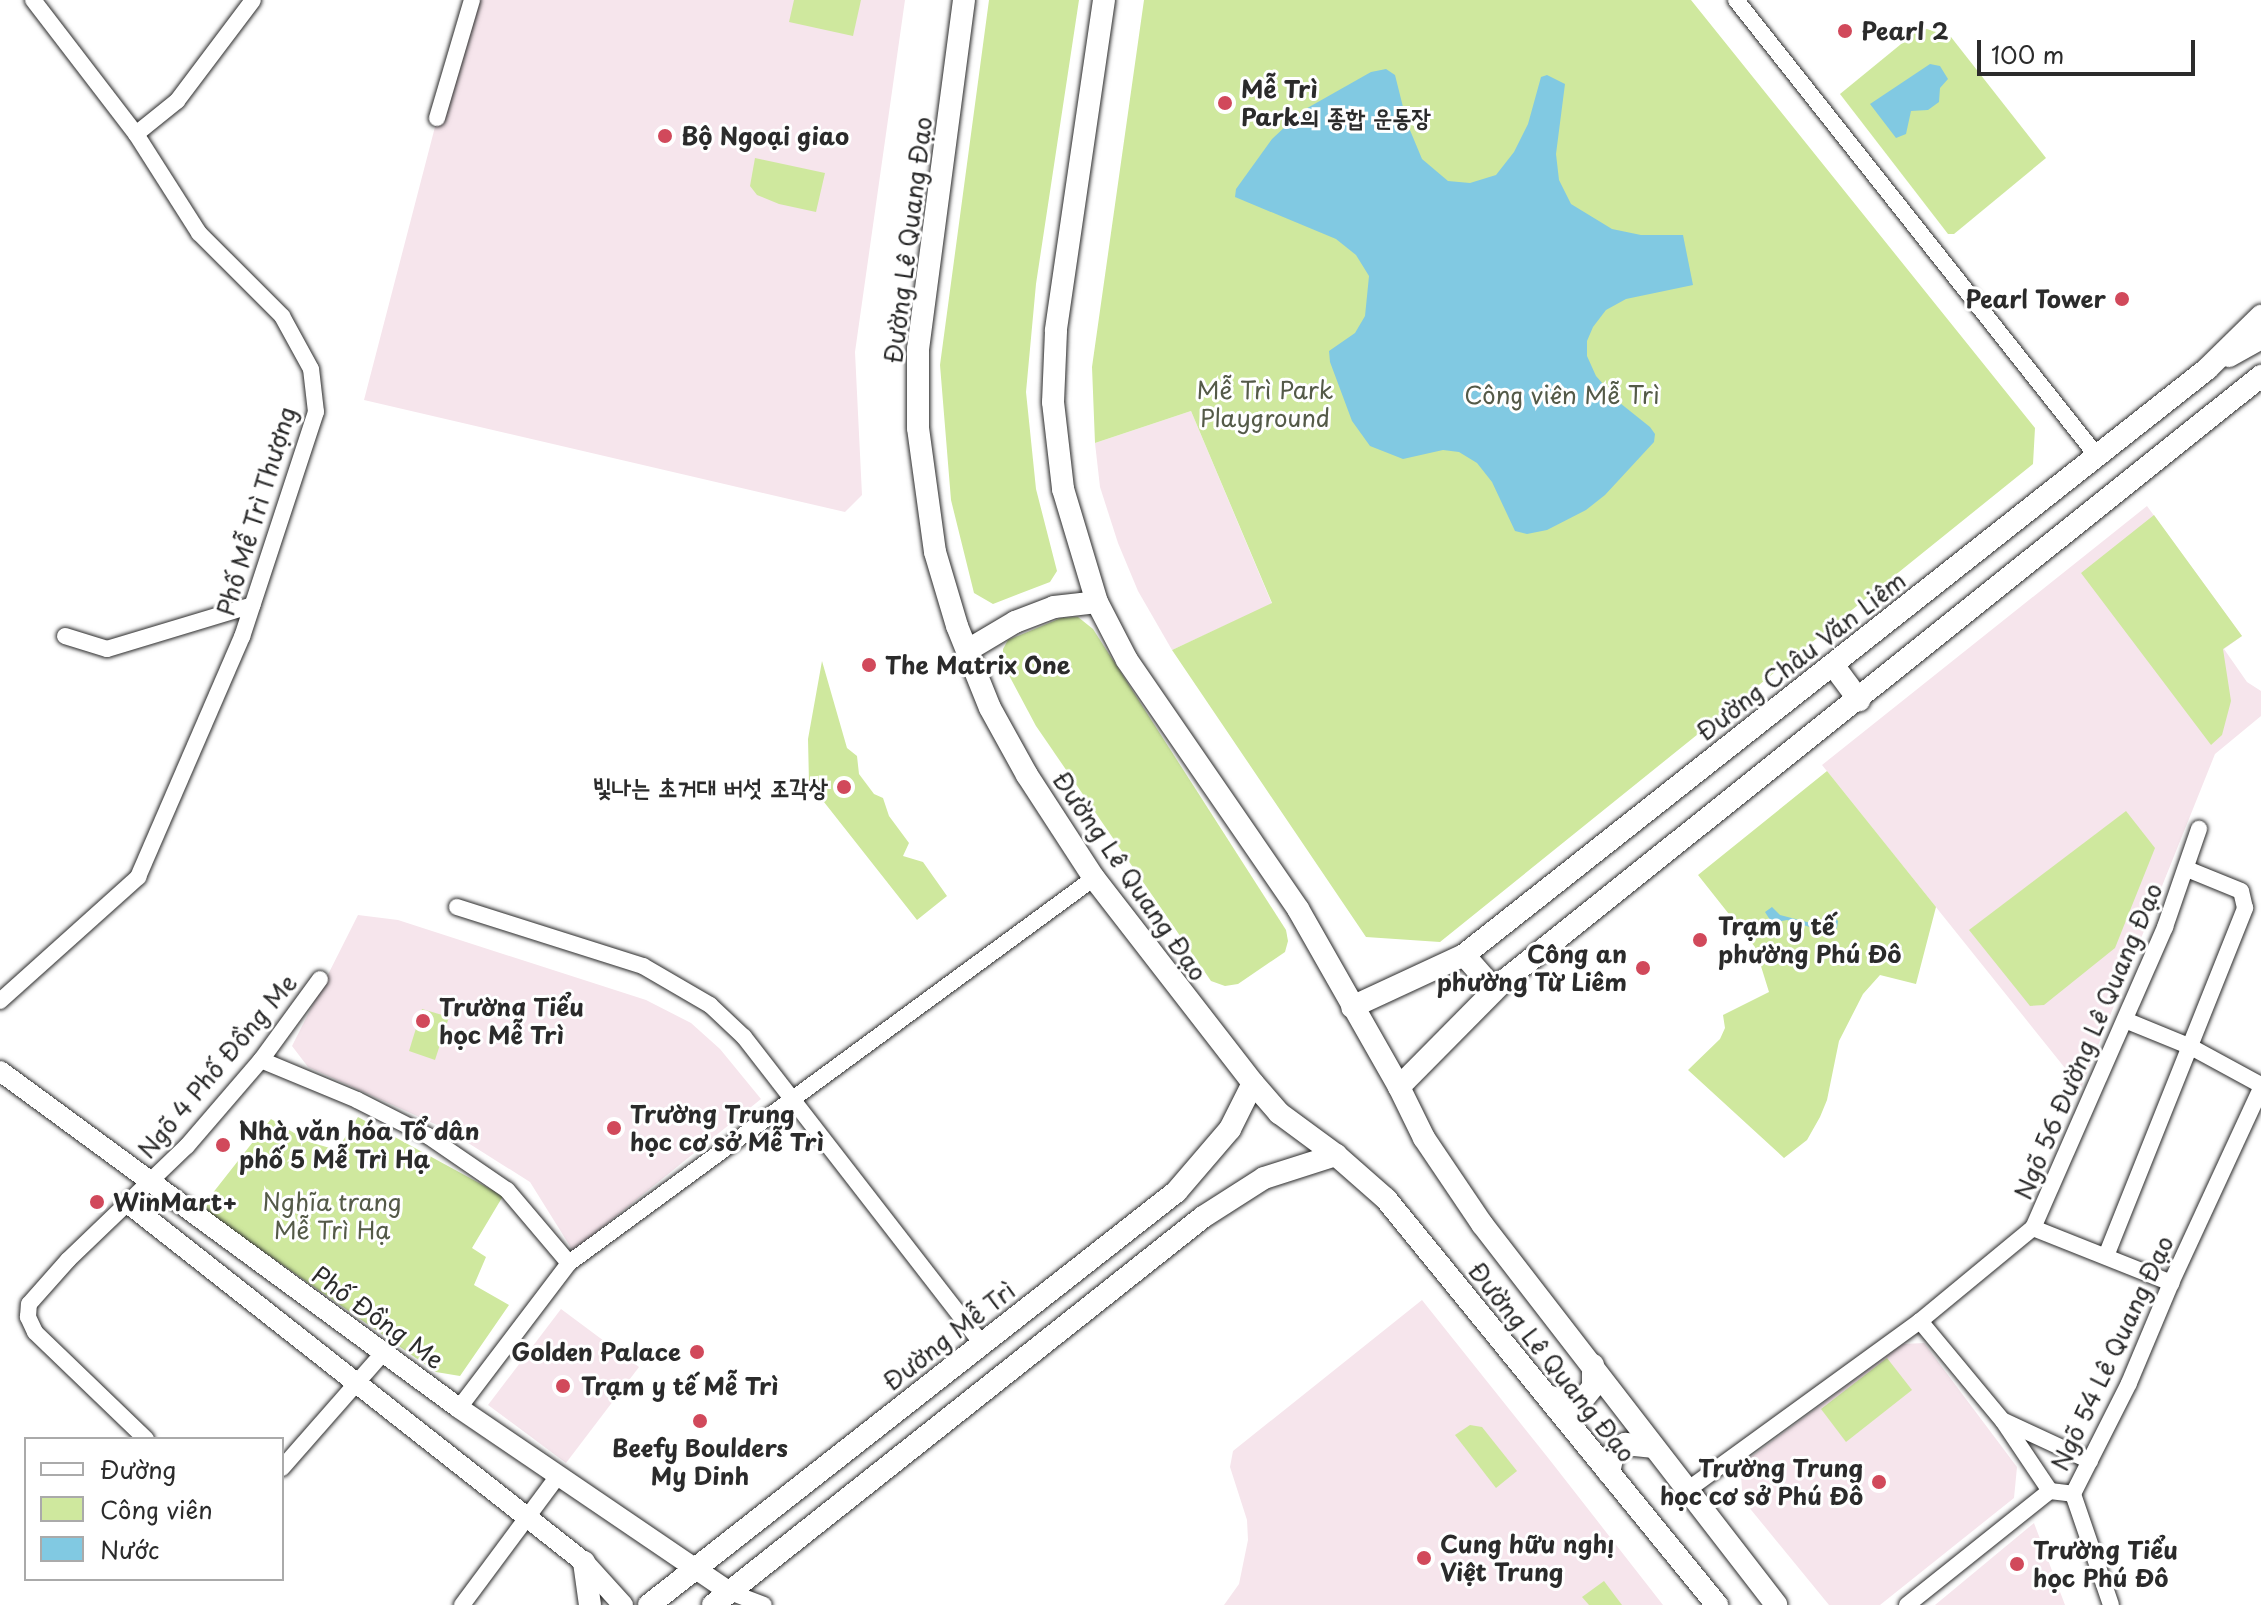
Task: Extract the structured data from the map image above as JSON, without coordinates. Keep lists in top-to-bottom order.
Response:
{
  "streets": {
    "main road": ["Đường Lê Quang Đạo", "Đường Châu Văn Liêm", "Đường Mễ Trì"],
    "street": [
      "Phố Mễ Trì Thượng",
      "Ngõ 56 Đường Lê Quang Đạo",
      "Ngõ 4 Phố Đồng Me",
      "Phố Đồng Me",
      "Ngõ 54 Lê Quang Đạo"
    ]
  },
  "crossings": [
    ["Đường Lê Quang Đạo", "Đường Châu Văn Liêm"],
    ["Đường Lê Quang Đạo", "Ngõ 56 Đường Lê Quang Đạo"],
    ["Đường Lê Quang Đạo", "Đường Mễ Trì"],
    ["Ngõ 4 Phố Đồng Me", "Phố Đồng Me"],
    ["Phố Đồng Me", "Đường Mễ Trì"]
  ],
  "parks": ["Mễ Trì Park Playground", "Công viên Mễ Trì", "Nghĩa trang Mễ Trì Hạ"],
  "places": [
    "Pearl 2",
    "Mễ Trì Park의 종합 운동장",
    "Bộ Ngoại giao",
    "Pearl Tower",
    "The Matrix One",
    "빛나는 초거대 버섯 조각상",
    "Trạm y tế phường Phú Đô",
    "Công an phường Từ Liêm",
    "Trường Tiểu học Mễ Trì",
    "Trường Trung học cơ sở Mễ Trì",
    "Nhà văn hóa Tổ dân phố 5 Mễ Trì Hạ",
    "WinMart+",
    "Golden Palace",
    "Trạm y tế Mễ Trì",
    "Beefy Boulders My Dinh",
    "Trường Trung học cơ sở Phú Đô",
    "Cung hữu nghị Việt Trung",
    "Trường Tiểu học Phú Đô"
  ],
  "legend": ["Đường", "Công viên", "Nước"],
  "scale_bar": "100 m"
}
